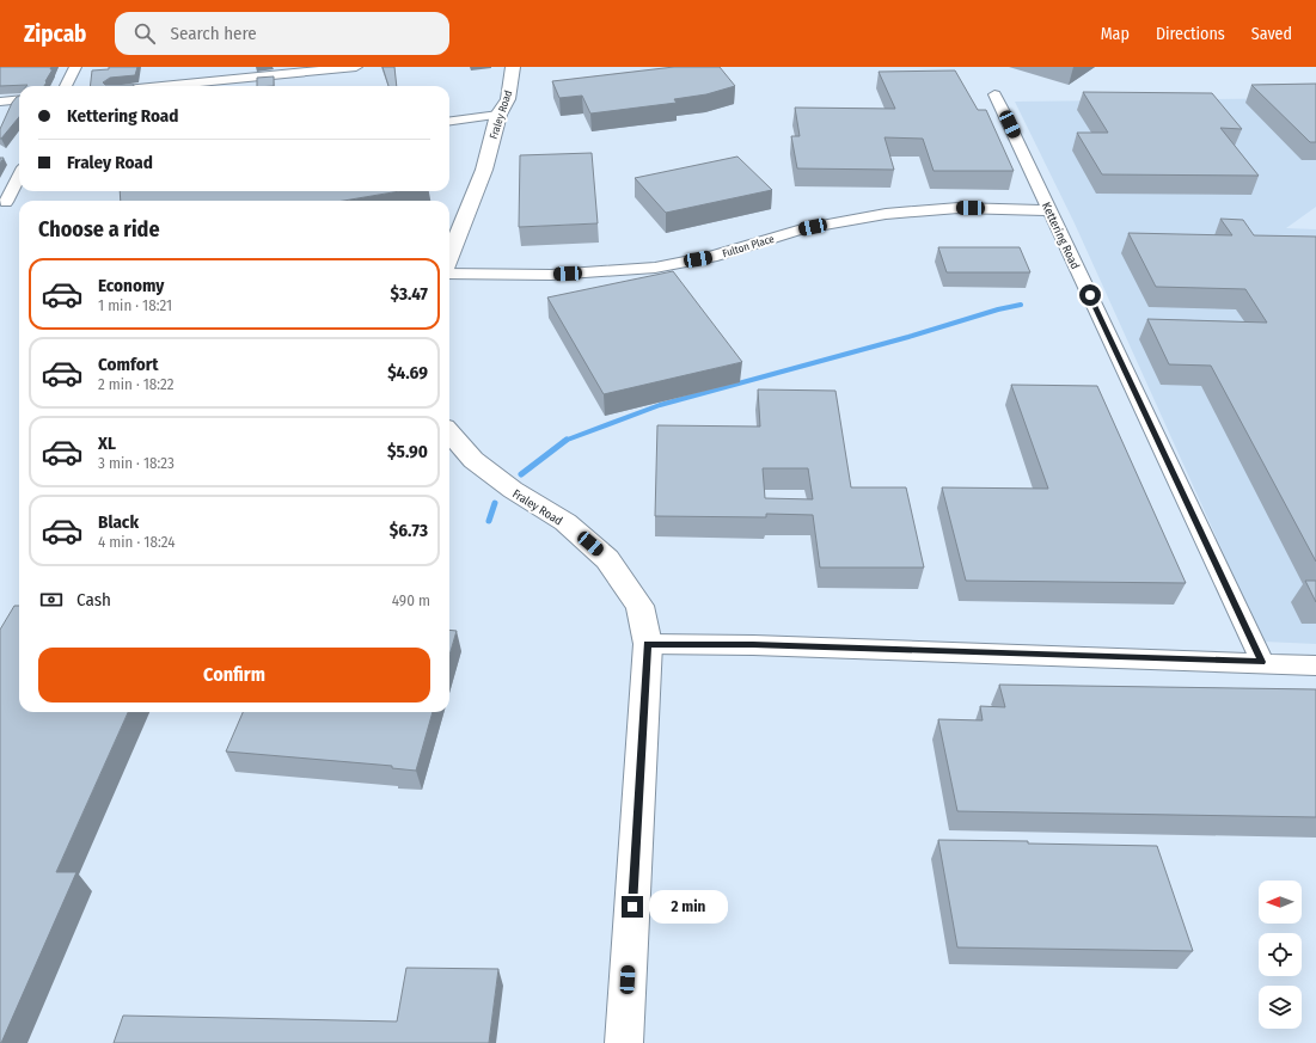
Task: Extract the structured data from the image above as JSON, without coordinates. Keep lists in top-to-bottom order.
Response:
{
  "streets": {
    "street": ["Fraley Road", "Kettering Road", "Fulton Place"]
  },
  "crossings": [
    ["Kettering Road", "Fulton Place"]
  ],
  "north": "left",
  "page": {
    "header": "Zipcab",
    "search": "Search here",
    "nav": ["Map", "Directions", "Saved"],
    "banner": ["Kettering Road", "Fraley Road"],
    "heading": "Choose a ride",
    "list": [
      {
        "name": "Economy",
        "note": "1 min · 18:21",
        "value": "$3.47"
      },
      {
        "name": "Comfort",
        "note": "2 min · 18:22",
        "value": "$4.69"
      },
      {
        "name": "XL",
        "note": "3 min · 18:23",
        "value": "$5.90"
      },
      {
        "name": "Black",
        "note": "4 min · 18:24",
        "value": "$6.73"
      }
    ],
    "pay": ["Cash", "490 m"],
    "buttons": "Confirm",
    "bubble": "2 min"
  }
}
